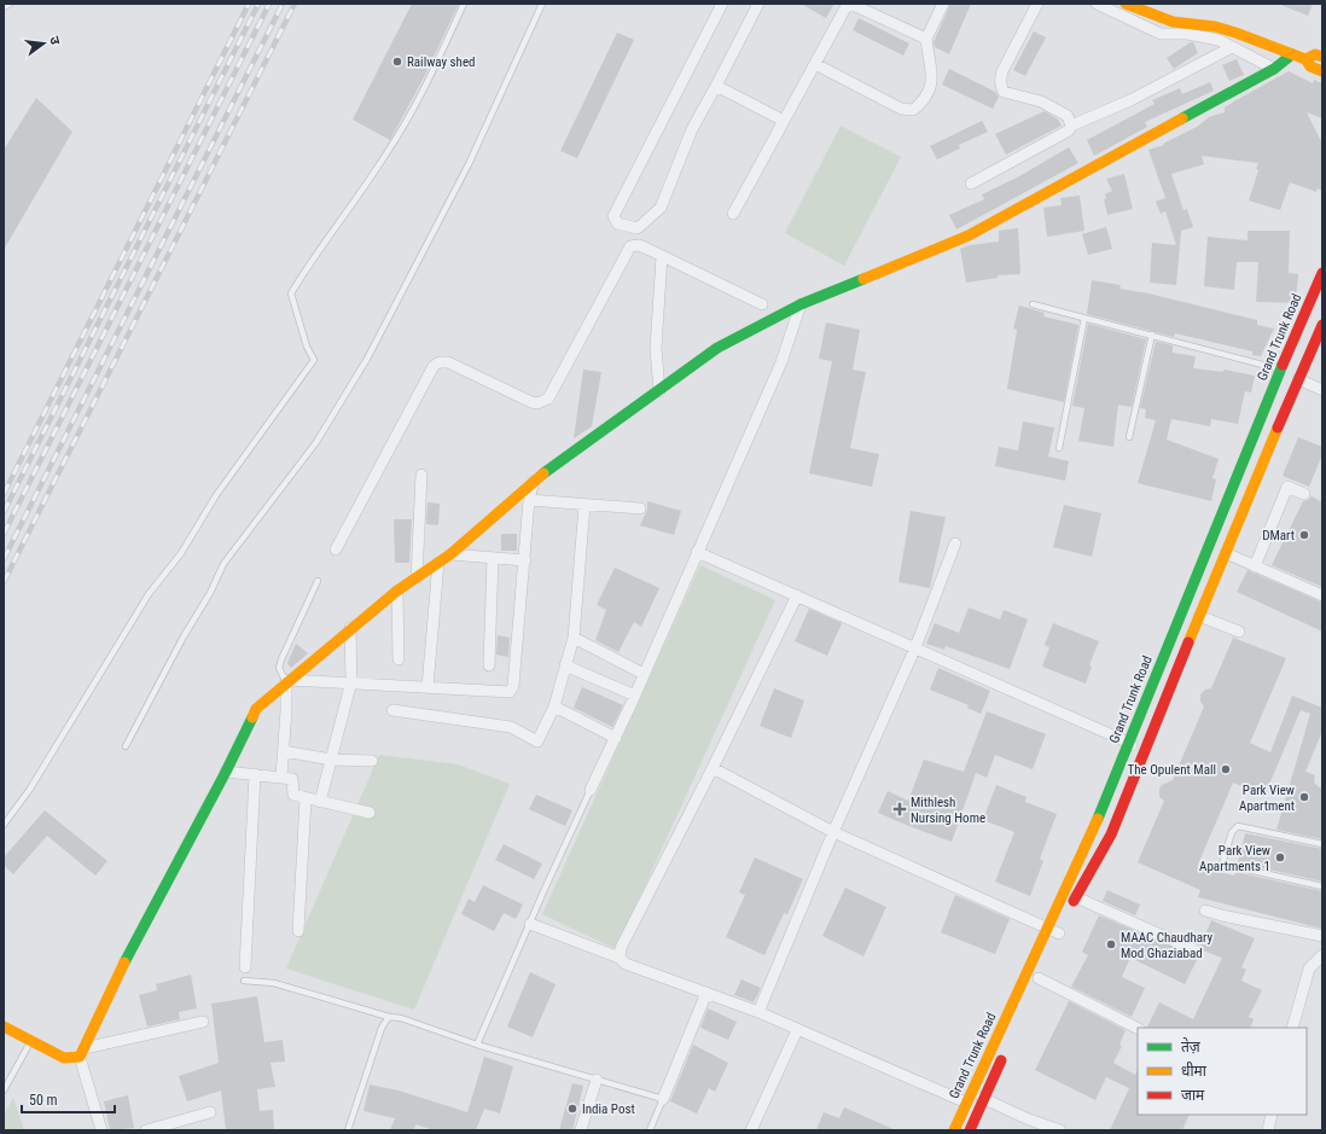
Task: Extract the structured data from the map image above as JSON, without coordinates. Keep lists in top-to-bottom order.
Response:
{
  "streets": {
    "main road": ["Grand Trunk Road"]
  },
  "places": {
    "other": [
      "Railway shed",
      "DMart",
      "The Opulent Mall",
      "Park View Apartment",
      "Park View Apartments 1",
      "MAAC Chaudhary Mod Ghaziabad",
      "India Post"
    ],
    "health": ["Mithlesh Nursing Home"]
  },
  "legend": ["तेज़", "धीमा", "जाम"],
  "scale_bar": "50 m",
  "north": "right"
}
